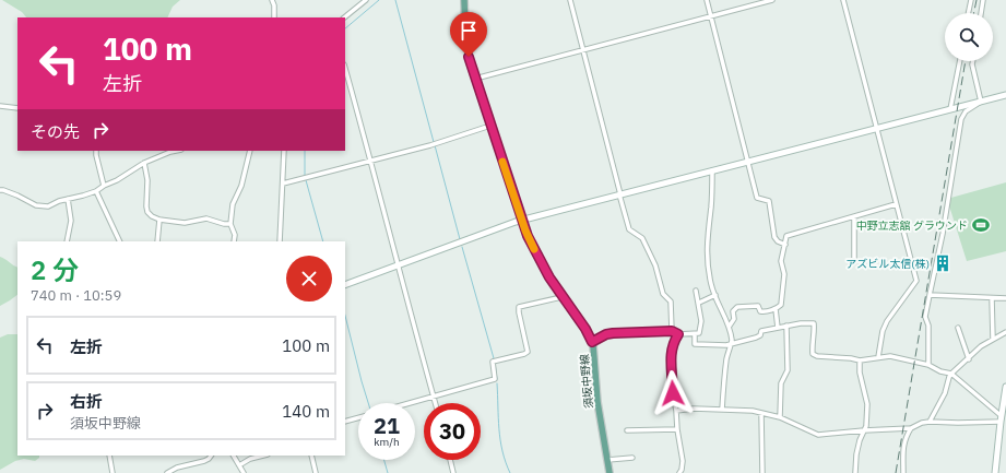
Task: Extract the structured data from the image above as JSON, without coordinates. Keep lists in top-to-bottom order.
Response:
{
  "streets": {
    "main road": ["須坂中野線"]
  },
  "places": {
    "sports": ["中野立志舘 グラウンド"],
    "building": ["アズビル太信(株)"]
  },
  "page": {
    "turn": ["100 m", "左折"],
    "then": "その先",
    "heading": ["2 分", "740 m · 10:59"],
    "list": [
      {
        "name": "左折",
        "value": "100 m"
      },
      {
        "name": "右折",
        "note": "須坂中野線",
        "value": "140 m"
      }
    ],
    "speed": "21 km/h",
    "limit": "30"
  }
}
